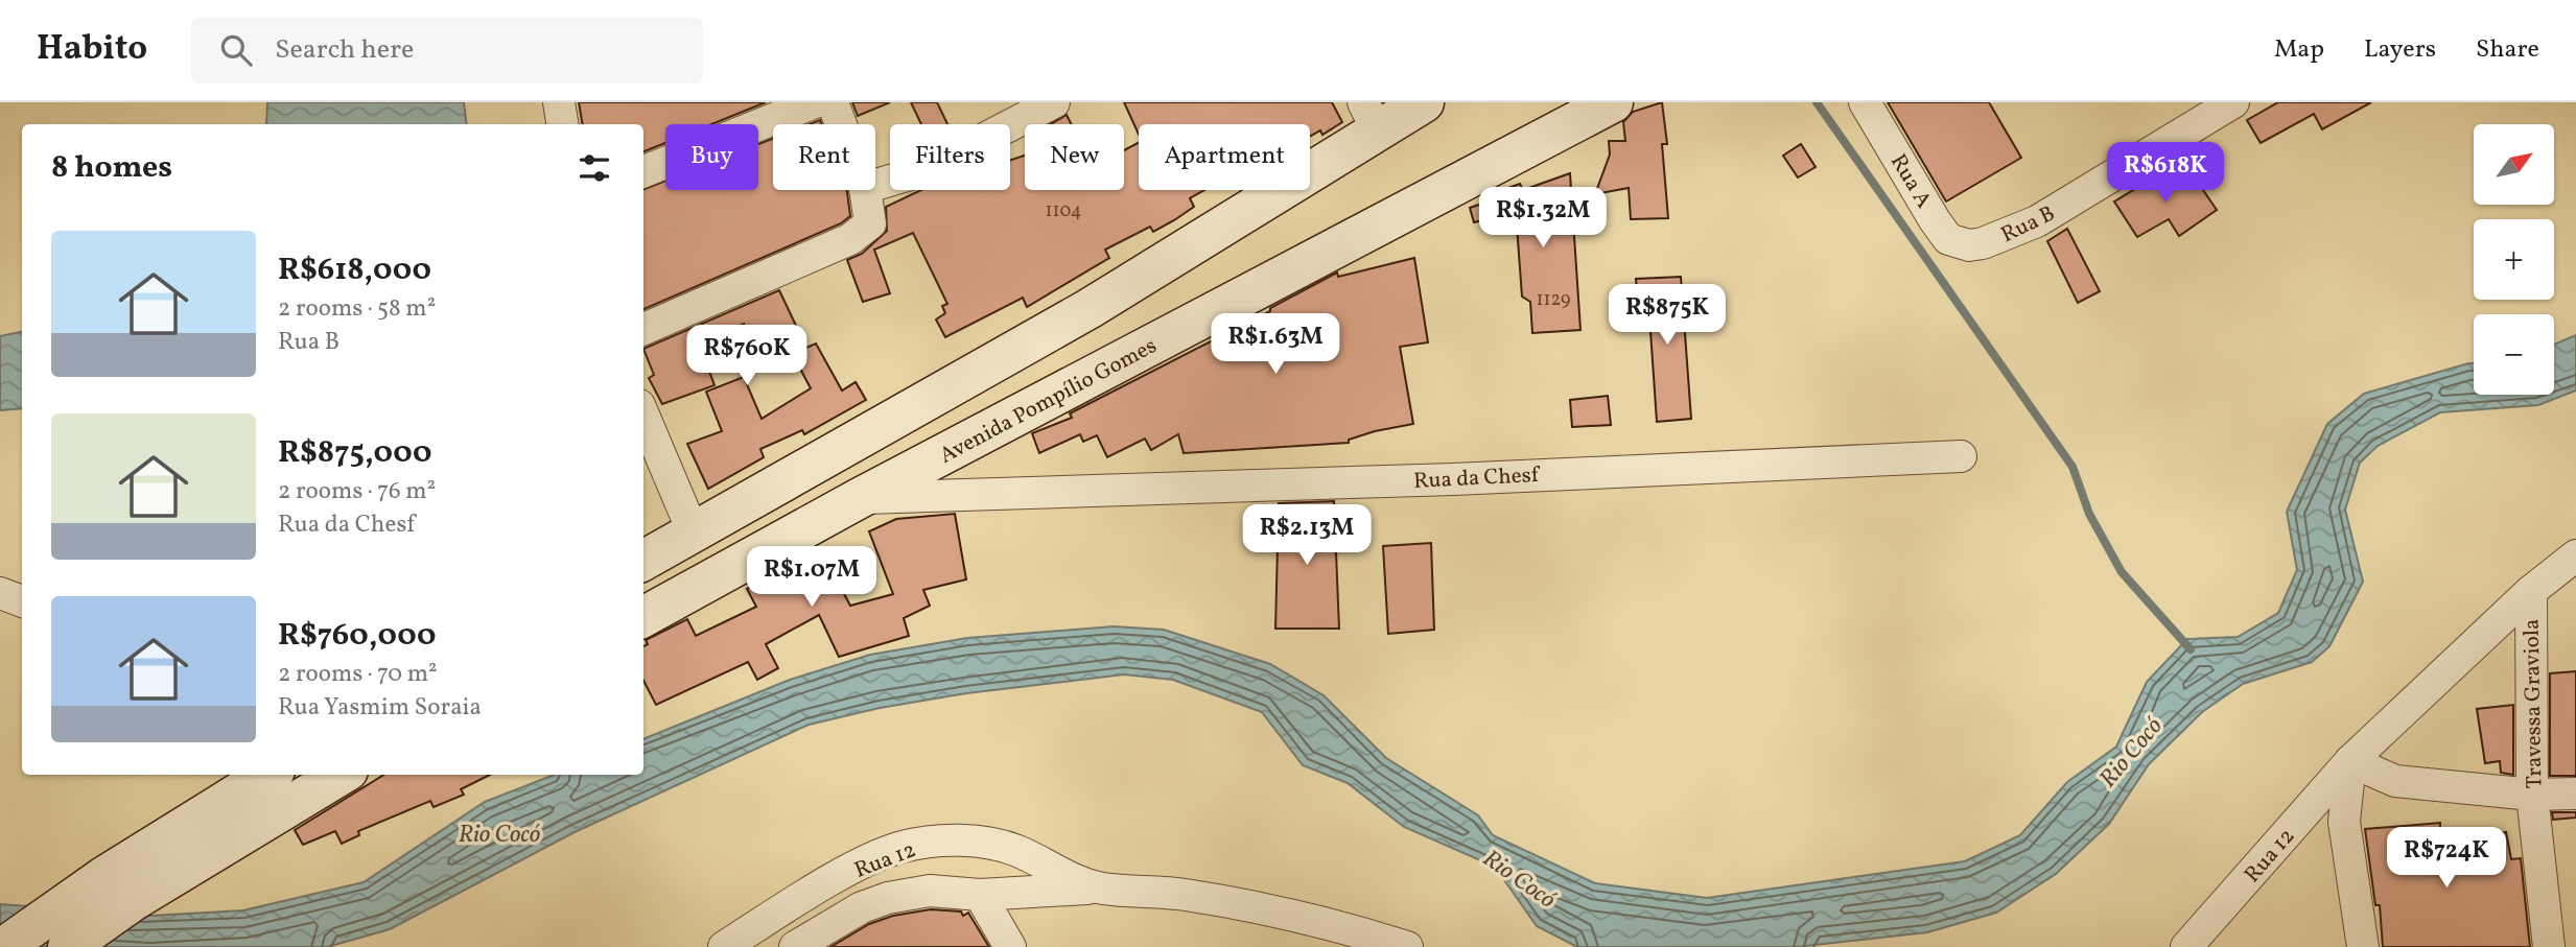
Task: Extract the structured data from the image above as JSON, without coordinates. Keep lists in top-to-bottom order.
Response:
{
  "streets": {
    "main road": ["Avenida Pompílio Gomes"],
    "street": [
      "Rua A",
      "Rua B",
      "Rua da Chesf",
      "Travessa Graviola",
      "Rua 12"
    ]
  },
  "crossings": [
    ["Rua A", "Rua B"],
    ["Avenida Pompílio Gomes", "Rua da Chesf"],
    ["Travessa Graviola", "Rua 12"]
  ],
  "water": ["Rio Cocó"],
  "house_numbers": ["1104", "1129"],
  "north": "top right",
  "page": {
    "header": "Habito",
    "search": "Search here",
    "nav": ["Map", "Layers", "Share"],
    "map_buttons": ["+", "−"],
    "chip": [
      "Buy",
      "Rent",
      "Filters",
      "New",
      "Apartment"
    ],
    "heading": "8 homes",
    "price": [
      "R$618K",
      "R$1.32M",
      "R$875K",
      "R$1.63M",
      "R$760K",
      "R$2.13M",
      "R$1.07M",
      "R$724K"
    ],
    "list": [
      {
        "name": "R$618,000",
        "note": "2 rooms · 58 m² · Rua B"
      },
      {
        "name": "R$875,000",
        "note": "2 rooms · 76 m² · Rua da Chesf"
      },
      {
        "name": "R$760,000",
        "note": "2 rooms · 70 m² · Rua Yasmim Soraia"
      }
    ]
  }
}
